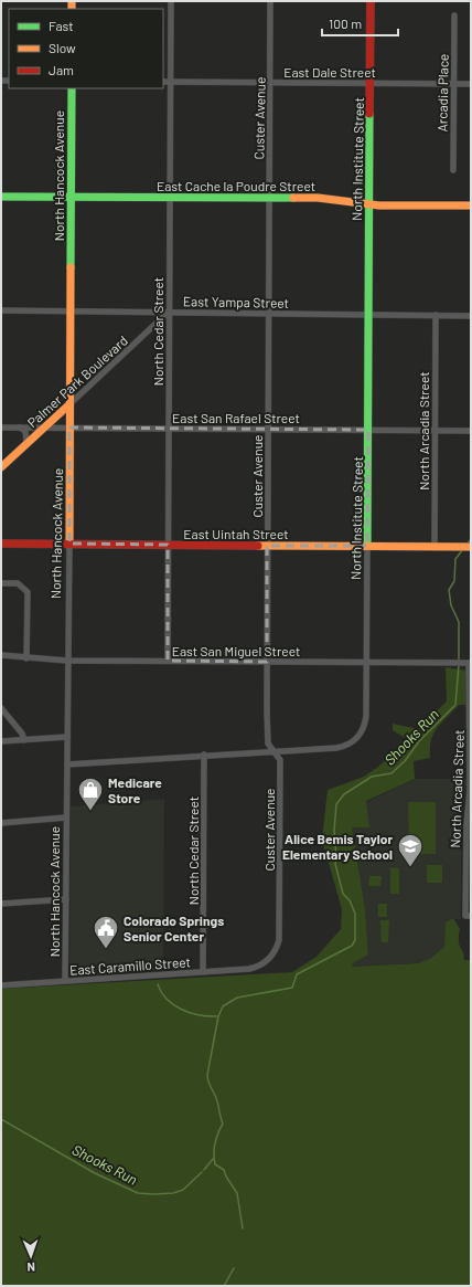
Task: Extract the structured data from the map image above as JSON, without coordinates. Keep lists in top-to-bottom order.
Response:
{
  "streets": {
    "main road": [
      "North Institute Street",
      "North Hancock Avenue",
      "East Cache la Poudre Street",
      "Palmer Park Boulevard",
      "East Uintah Street"
    ],
    "street": [
      "East Dale Street",
      "Arcadia Place",
      "Custer Avenue",
      "East Yampa Street",
      "North Cedar Street",
      "East San Rafael Street",
      "North Arcadia Street",
      "East San Miguel Street",
      "East Caramillo Street"
    ]
  },
  "crossings": [
    ["East Dale Street", "Arcadia Place"],
    ["East Dale Street", "Custer Avenue"],
    ["East Dale Street", "North Institute Street"],
    ["East Dale Street", "North Cedar Street"],
    ["Custer Avenue", "North Institute Street"],
    ["Custer Avenue", "East Cache la Poudre Street"],
    ["Custer Avenue", "East Yampa Street"],
    ["Custer Avenue", "East San Rafael Street"],
    ["Custer Avenue", "East Uintah Street"],
    ["Custer Avenue", "East San Miguel Street"],
    ["Custer Avenue", "East Caramillo Street"],
    ["North Institute Street", "North Hancock Avenue"],
    ["North Institute Street", "East Cache la Poudre Street"],
    ["North Institute Street", "East Yampa Street"],
    ["North Institute Street", "North Cedar Street"],
    ["North Institute Street", "East San Rafael Street"],
    ["North Institute Street", "East Uintah Street"],
    ["North Institute Street", "East San Miguel Street"],
    ["North Hancock Avenue", "East Cache la Poudre Street"],
    ["North Hancock Avenue", "East Yampa Street"],
    ["North Hancock Avenue", "Palmer Park Boulevard"],
    ["North Hancock Avenue", "East San Rafael Street"],
    ["North Hancock Avenue", "East Uintah Street"],
    ["North Hancock Avenue", "East San Miguel Street"],
    ["North Hancock Avenue", "East Caramillo Street"],
    ["East Cache la Poudre Street", "North Cedar Street"],
    ["East Yampa Street", "North Cedar Street"],
    ["East Yampa Street", "Palmer Park Boulevard"],
    ["East Yampa Street", "North Arcadia Street"],
    ["North Cedar Street", "Palmer Park Boulevard"],
    ["North Cedar Street", "East San Rafael Street"],
    ["North Cedar Street", "East Uintah Street"],
    ["North Cedar Street", "East San Miguel Street"],
    ["North Cedar Street", "East Caramillo Street"],
    ["Palmer Park Boulevard", "East San Rafael Street"],
    ["East San Rafael Street", "North Arcadia Street"],
    ["North Arcadia Street", "East Uintah Street"],
    ["North Arcadia Street", "East San Miguel Street"]
  ],
  "water": ["Shooks Run"],
  "places": {
    "shop": ["Medicare Store"],
    "school or university": ["Alice Bemis Taylor Elementary School"],
    "public building": ["Colorado Springs Senior Center"]
  },
  "legend": ["Fast", "Slow", "Jam"],
  "scale_bar": "100 m",
  "north": "bottom"
}
